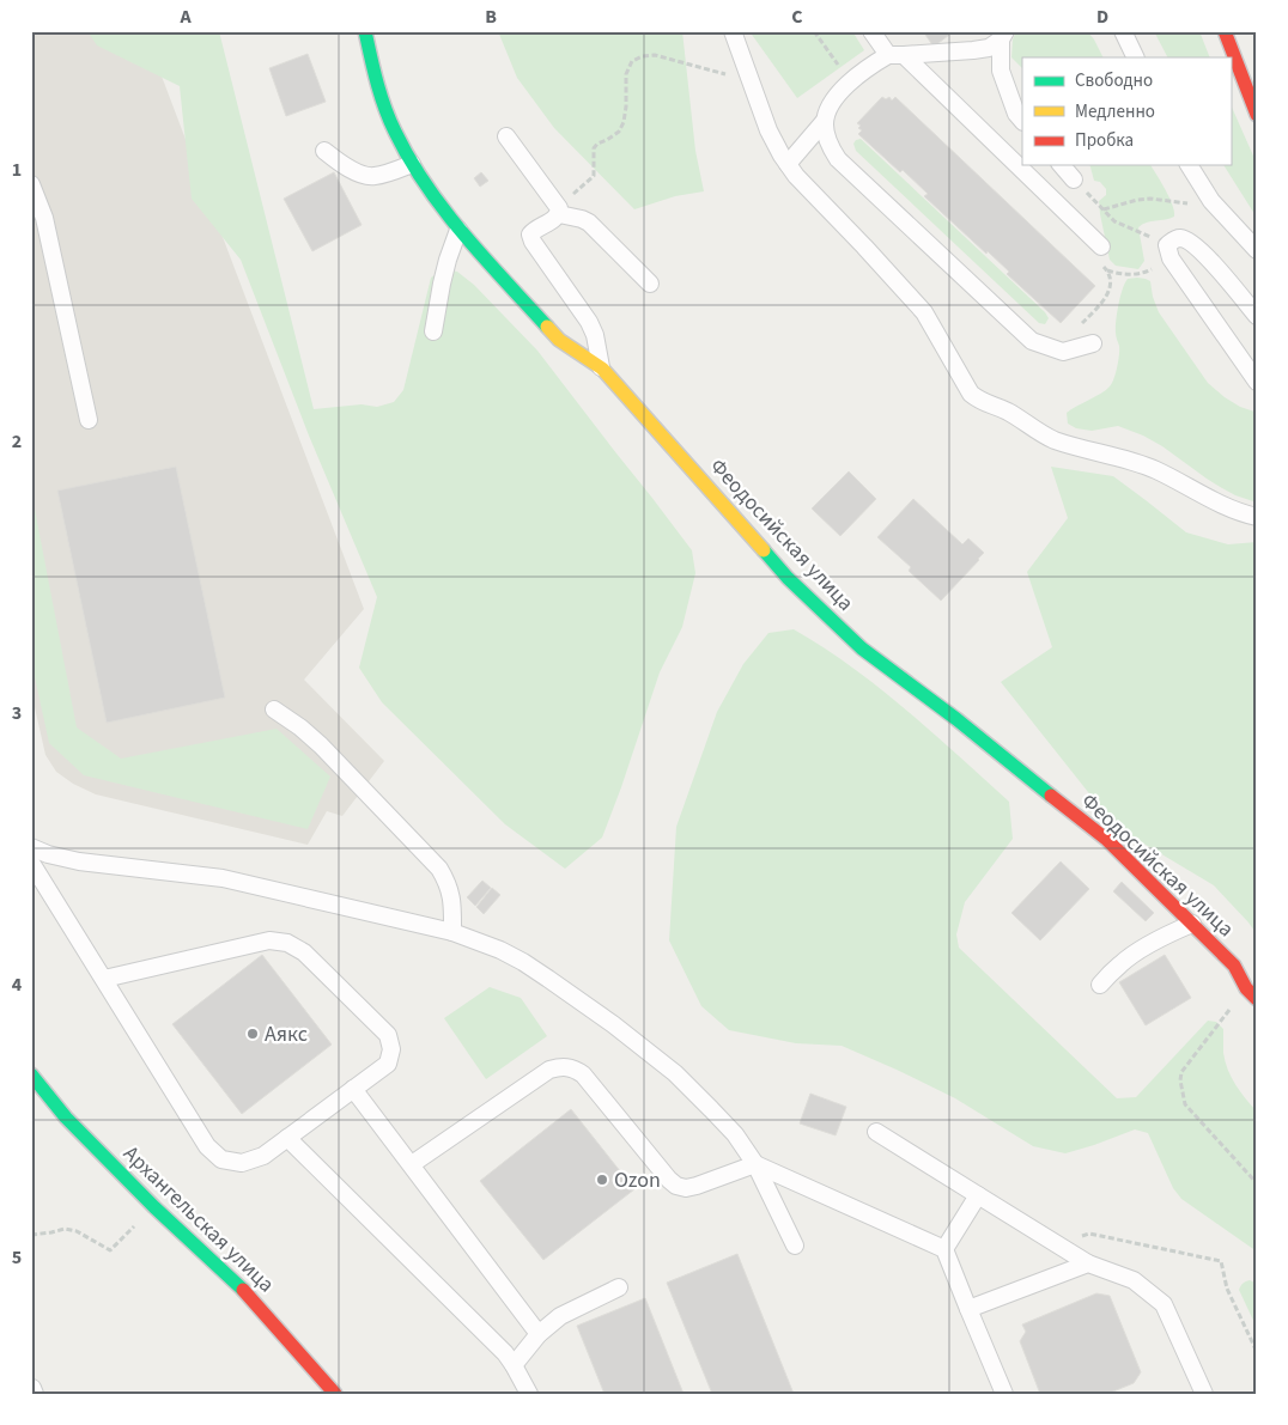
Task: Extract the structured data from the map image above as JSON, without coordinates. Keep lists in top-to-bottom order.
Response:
{
  "streets": {
    "street": ["Феодосийская улица", "Архангельская улица"]
  },
  "places": ["Аякс", "Ozon"],
  "legend": ["Свободно", "Медленно", "Пробка"],
  "grid": {
    "columns": [
      "A",
      "B",
      "C",
      "D"
    ],
    "rows": [
      "1",
      "2",
      "3",
      "4",
      "5"
    ]
  }
}
